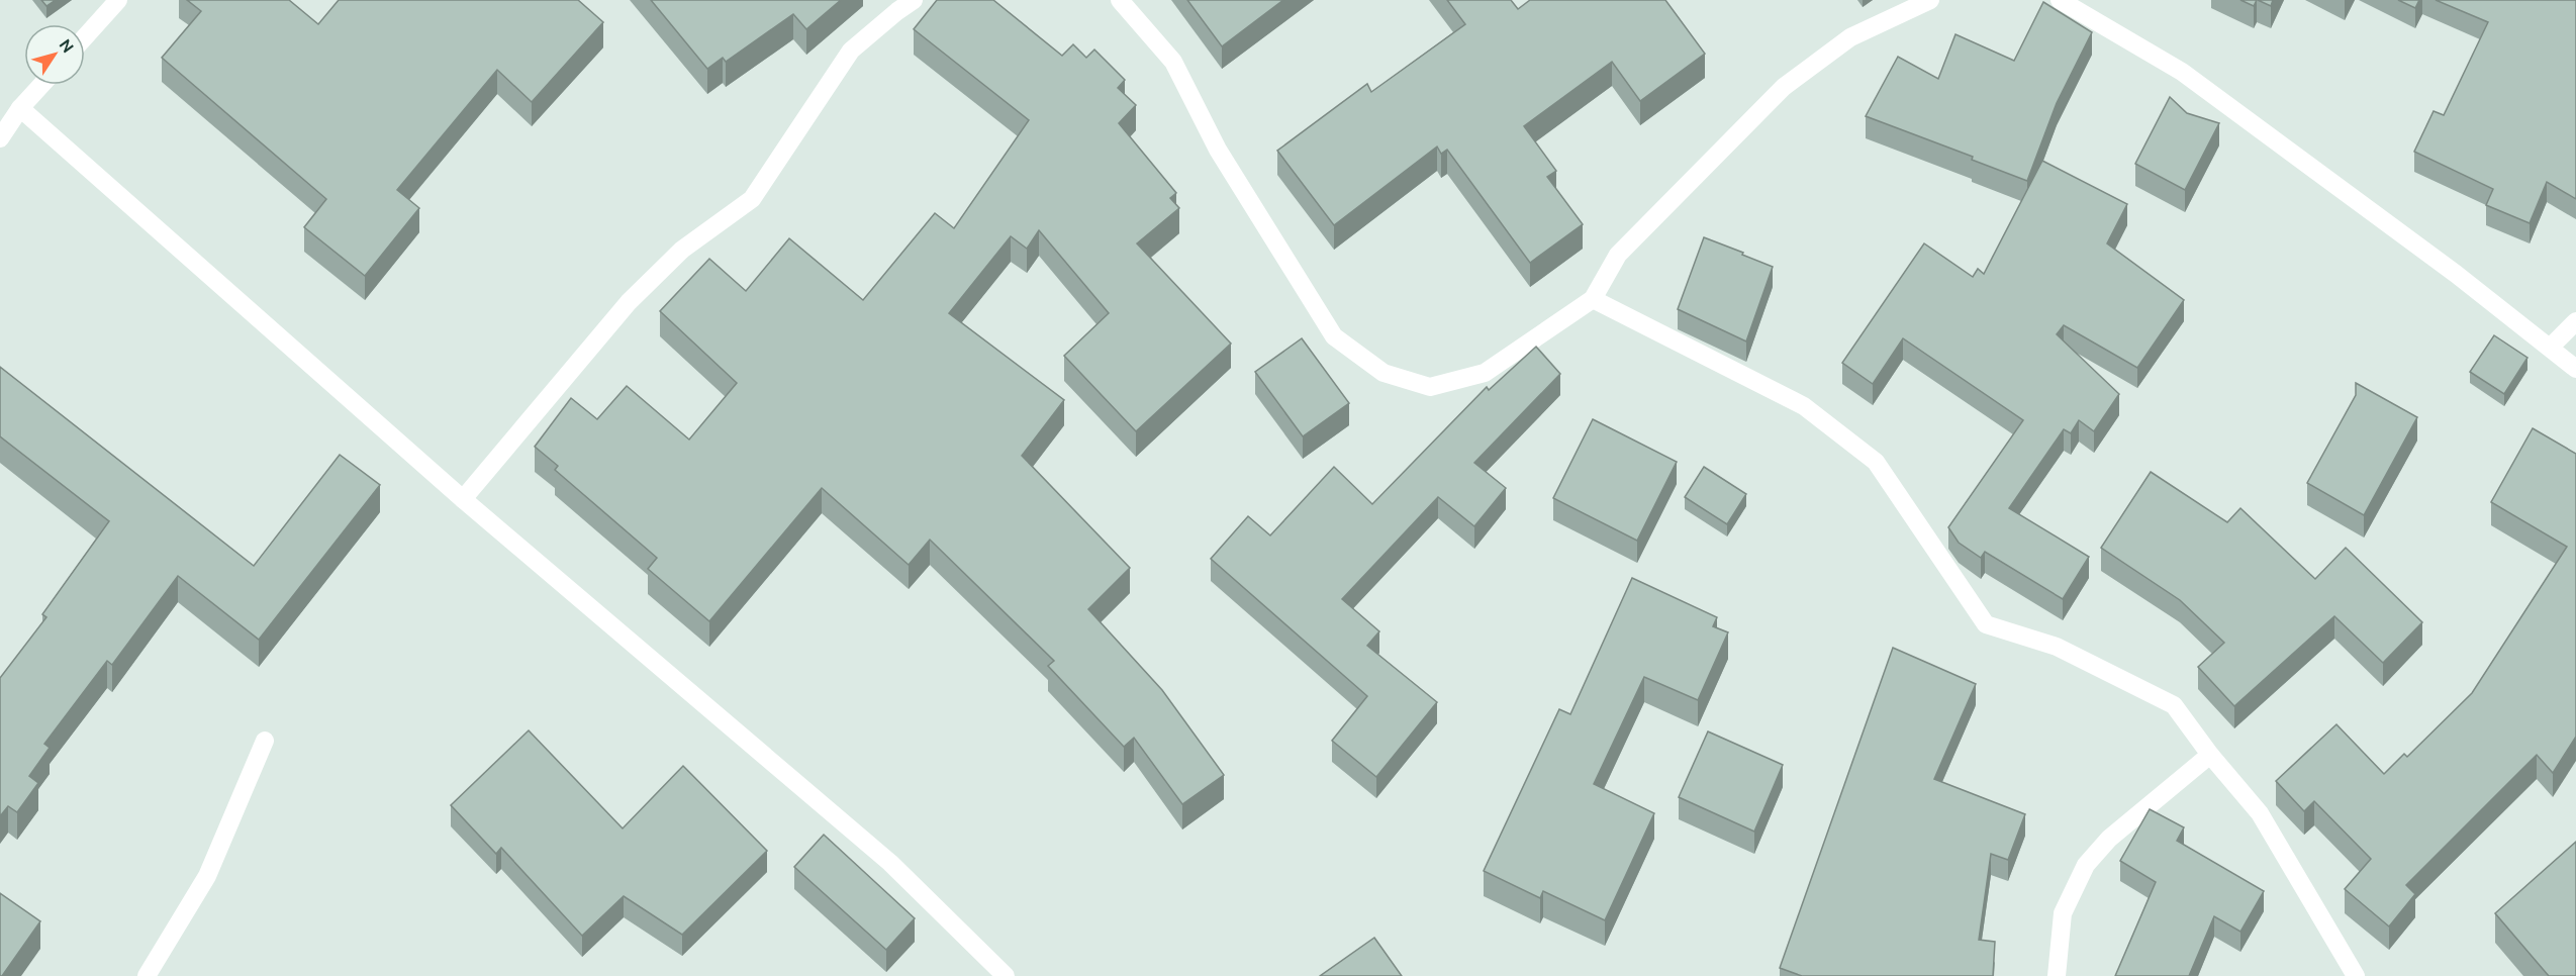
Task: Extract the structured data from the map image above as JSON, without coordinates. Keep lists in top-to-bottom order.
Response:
{
  "north": "top right"
}
